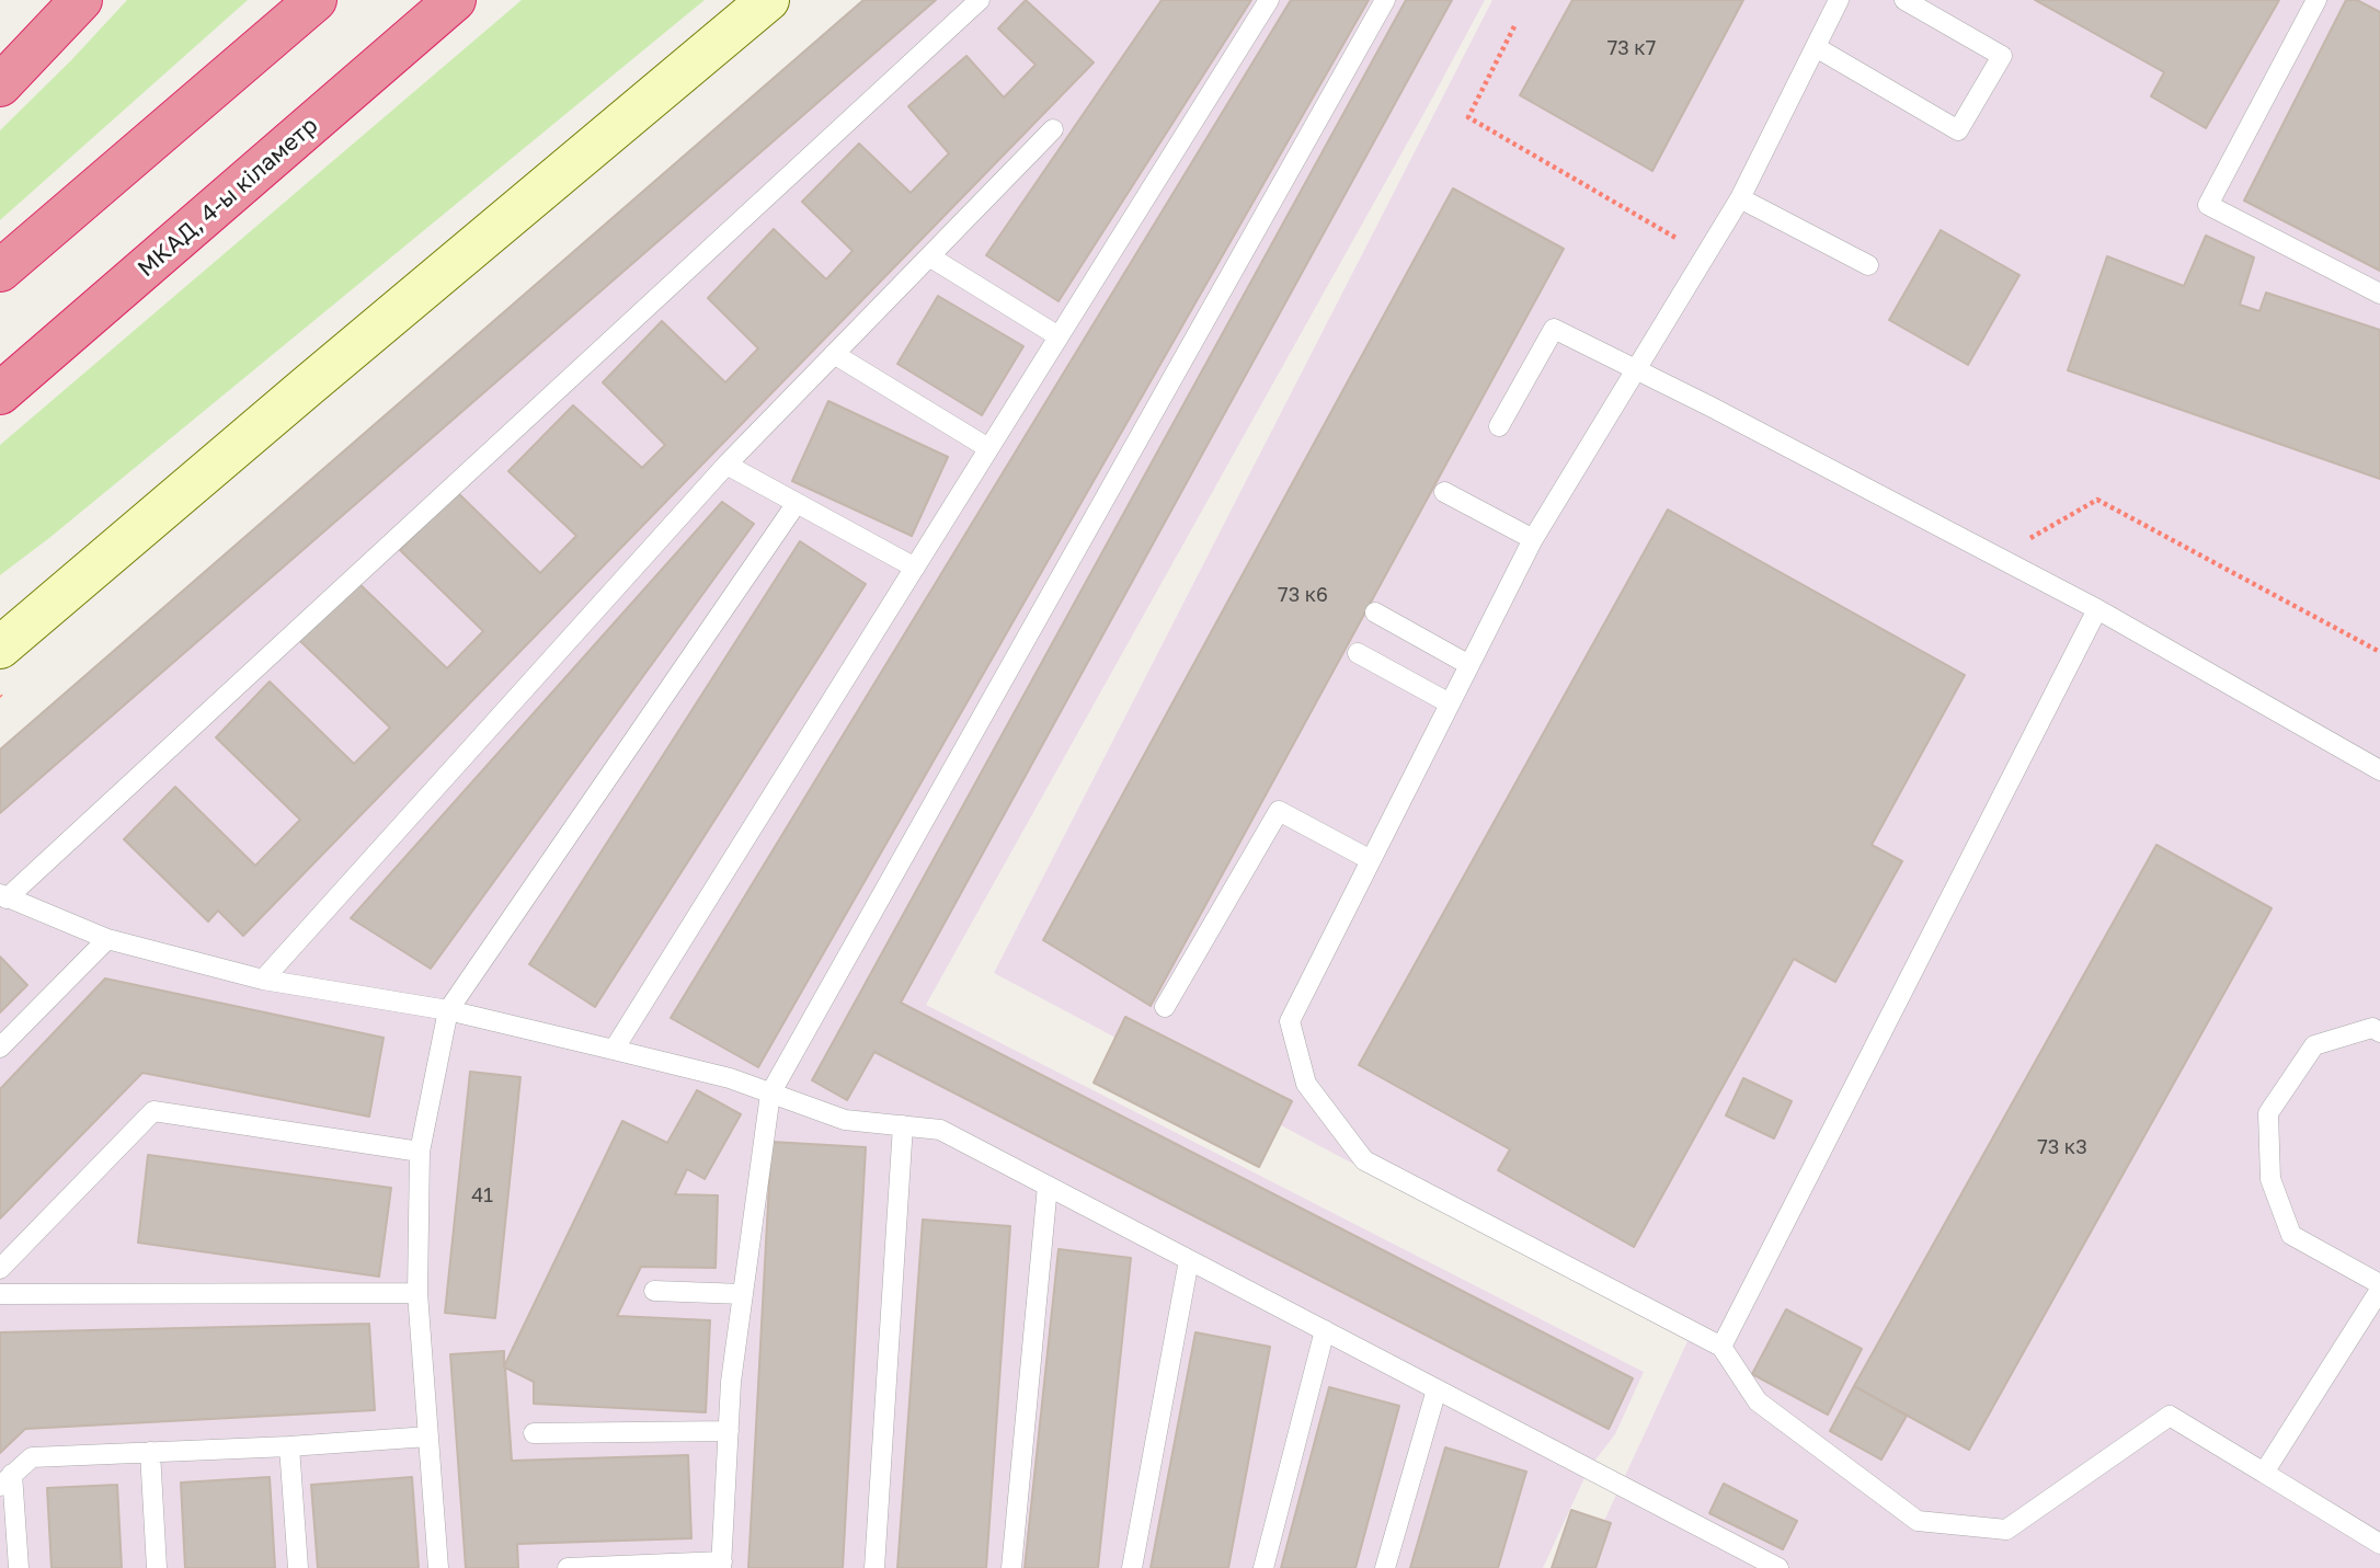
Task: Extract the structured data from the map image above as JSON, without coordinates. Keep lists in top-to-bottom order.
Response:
{
  "streets": {
    "highway": ["МКАД, 4-ы кіламетр"]
  },
  "house_numbers": [
    "73 к7",
    "73 к6",
    "73 к3",
    "41"
  ]
}
